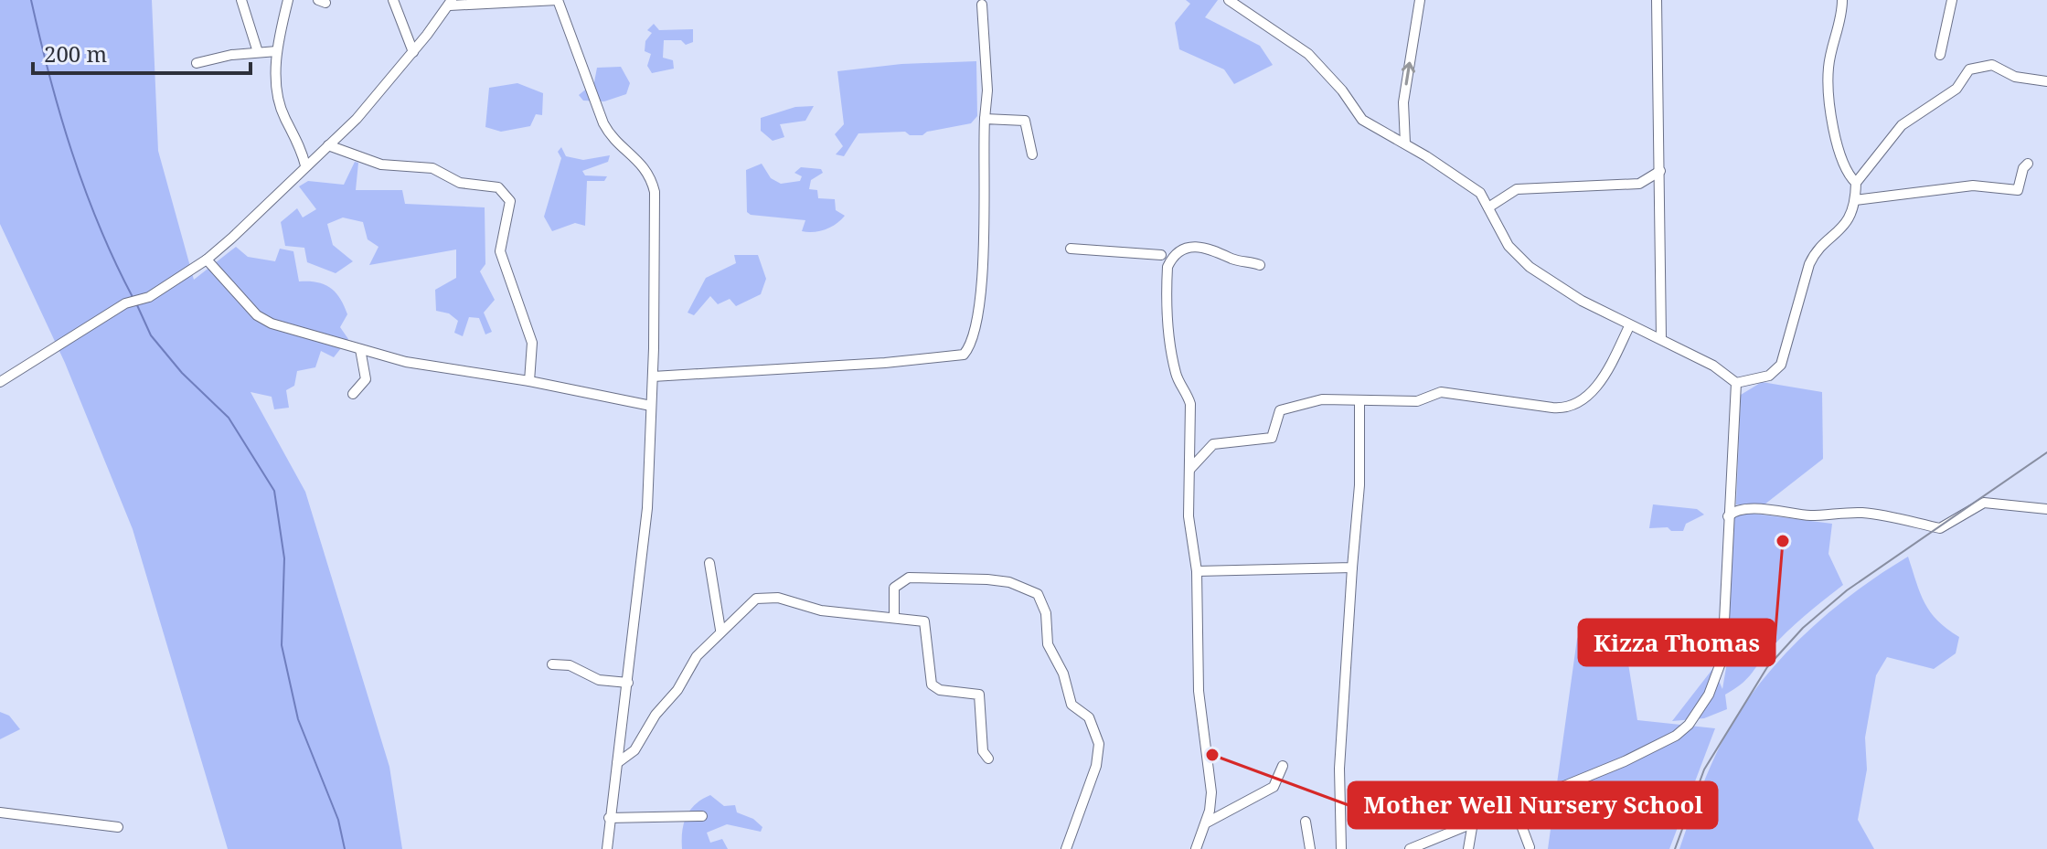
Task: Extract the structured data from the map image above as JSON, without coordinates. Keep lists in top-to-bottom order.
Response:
{
  "places": ["Kizza Thomas", "Mother Well Nursery School"],
  "scale_bar": "200 m"
}
